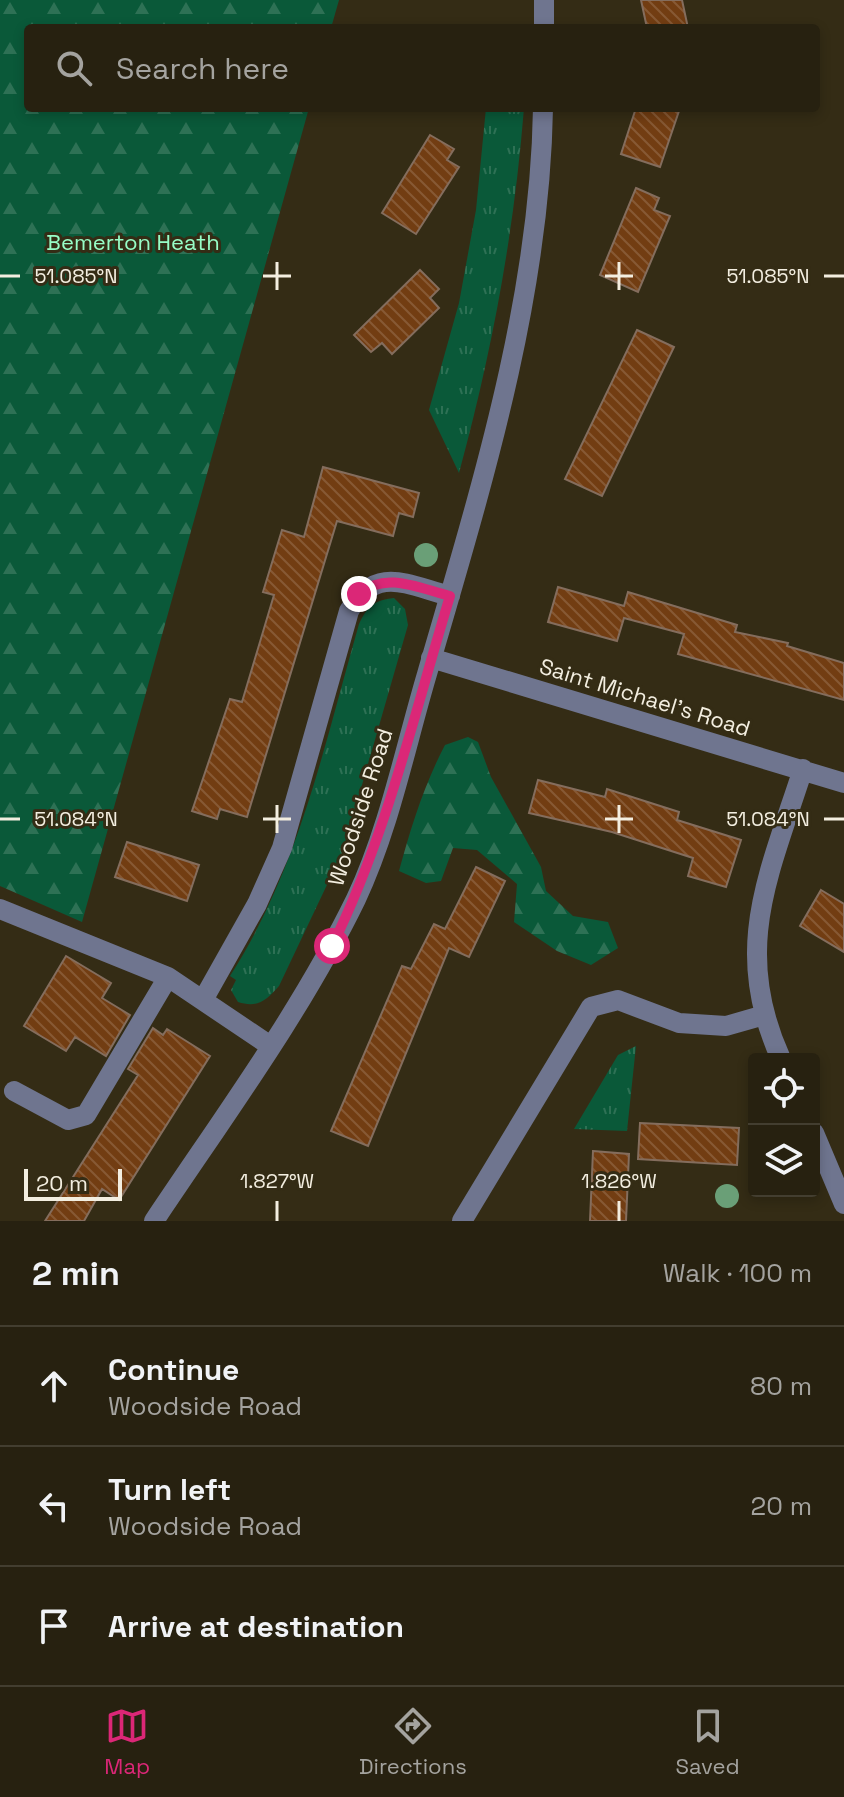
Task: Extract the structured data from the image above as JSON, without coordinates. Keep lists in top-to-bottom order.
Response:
{
  "streets": {
    "street": ["Saint Michael's Road", "Woodside Road"]
  },
  "crossings": [
    ["Saint Michael's Road", "Woodside Road"]
  ],
  "parks": ["Bemerton Heath"],
  "scale_bar": "20 m",
  "page": {
    "search": "Search here",
    "scale": "20 m",
    "heading": ["2 min", "Walk · 100 m"],
    "list": [
      ["Continue", "Woodside Road", "80 m"],
      ["Turn left", "Woodside Road", "20 m"],
      "Arrive at destination"
    ],
    "nav": ["Map", "Directions", "Saved"]
  },
  "coordinates": [
    "51.085°N",
    "51.084°N",
    "1.827°W",
    "1.826°W"
  ]
}
